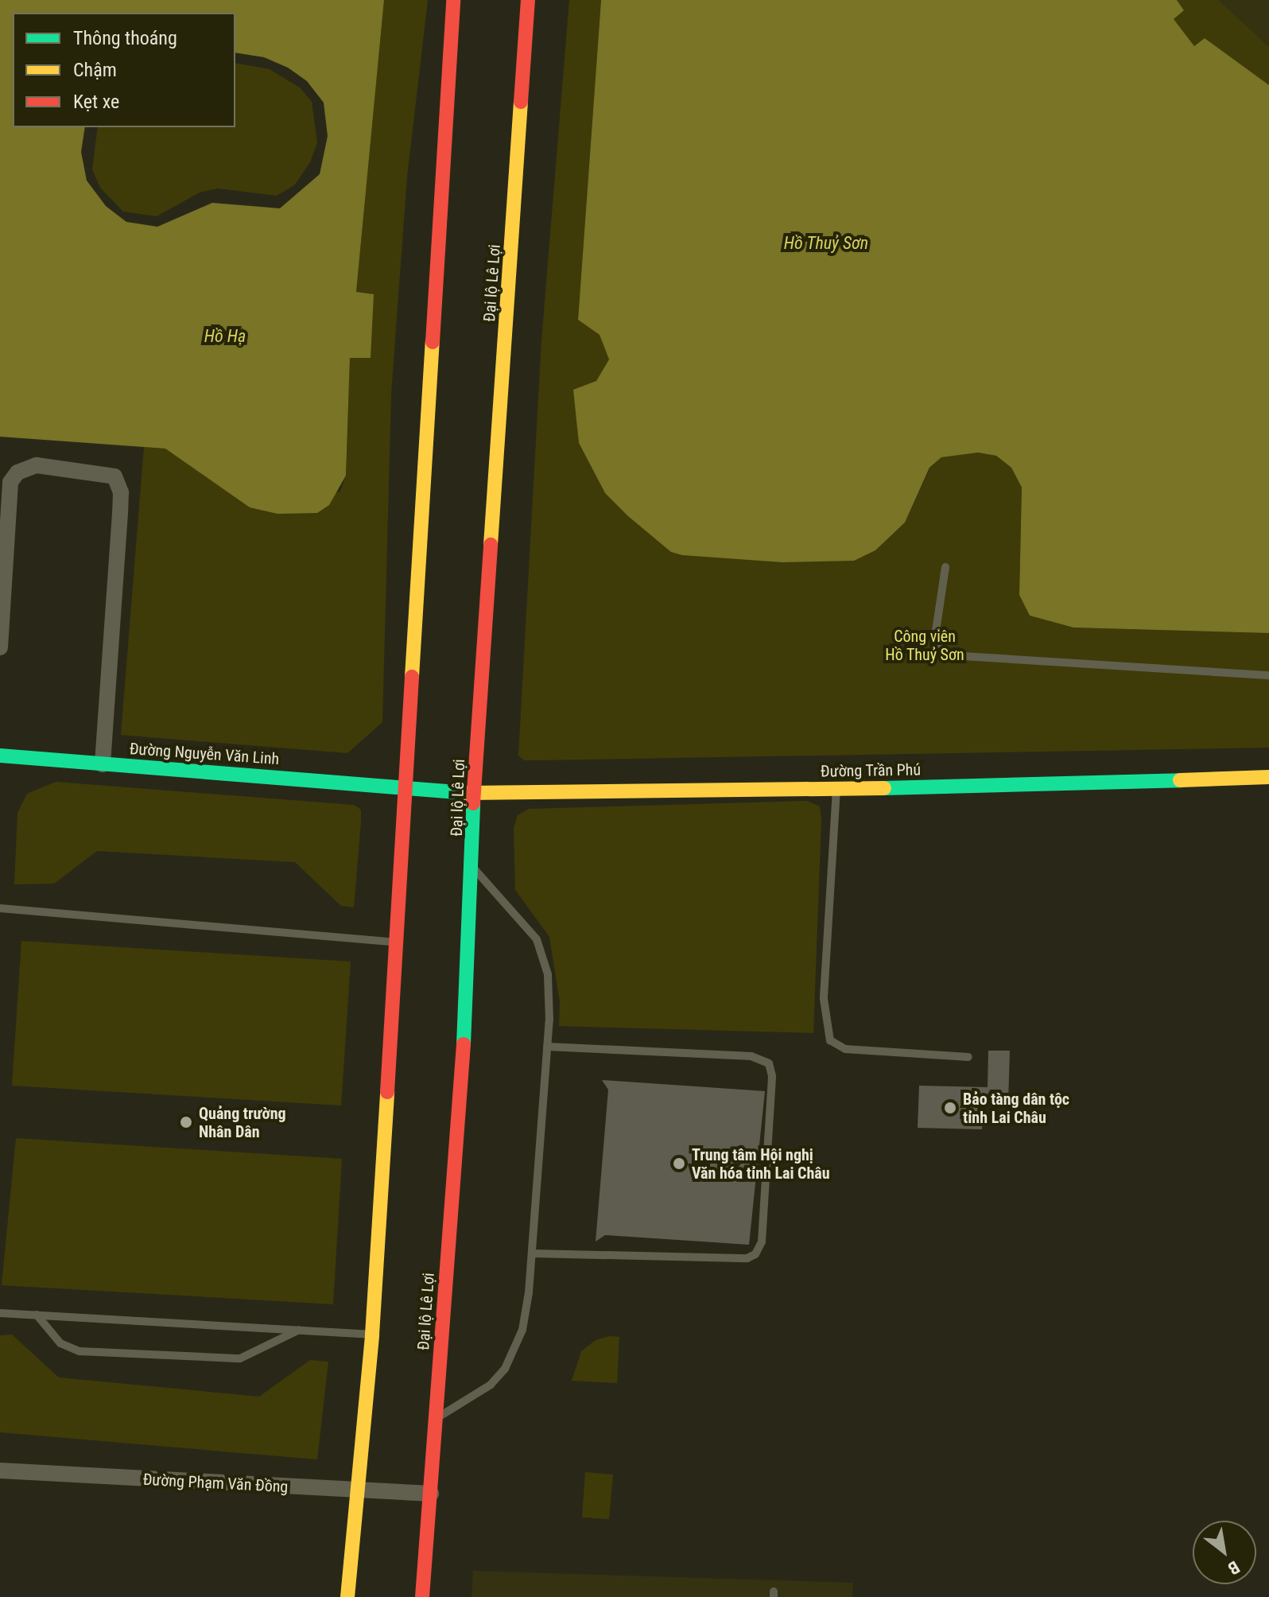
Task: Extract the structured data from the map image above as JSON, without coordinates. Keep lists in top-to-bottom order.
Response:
{
  "streets": {
    "main road": ["Đại lộ Lê Lợi", "Đường Nguyễn Văn Linh", "Đường Trần Phú"],
    "street": ["Đường Phạm Văn Đồng"]
  },
  "crossings": [
    ["Đại lộ Lê Lợi", "Đường Nguyễn Văn Linh"],
    ["Đại lộ Lê Lợi", "Đường Trần Phú"],
    ["Đại lộ Lê Lợi", "Đường Phạm Văn Đồng"],
    ["Đường Nguyễn Văn Linh", "Đường Trần Phú"]
  ],
  "water": ["Hồ Thuỷ Sơn", "Hồ Hạ"],
  "parks": ["Công viên Hồ Thuỷ Sơn"],
  "places": ["Bảo tàng dân tộc tỉnh Lai Châu", "Quảng trường Nhân Dân", "Trung tâm Hội nghị Văn hóa tỉnh Lai Châu"],
  "legend": ["Thông thoáng", "Chậm", "Kẹt xe"],
  "north": "bottom right"
}
